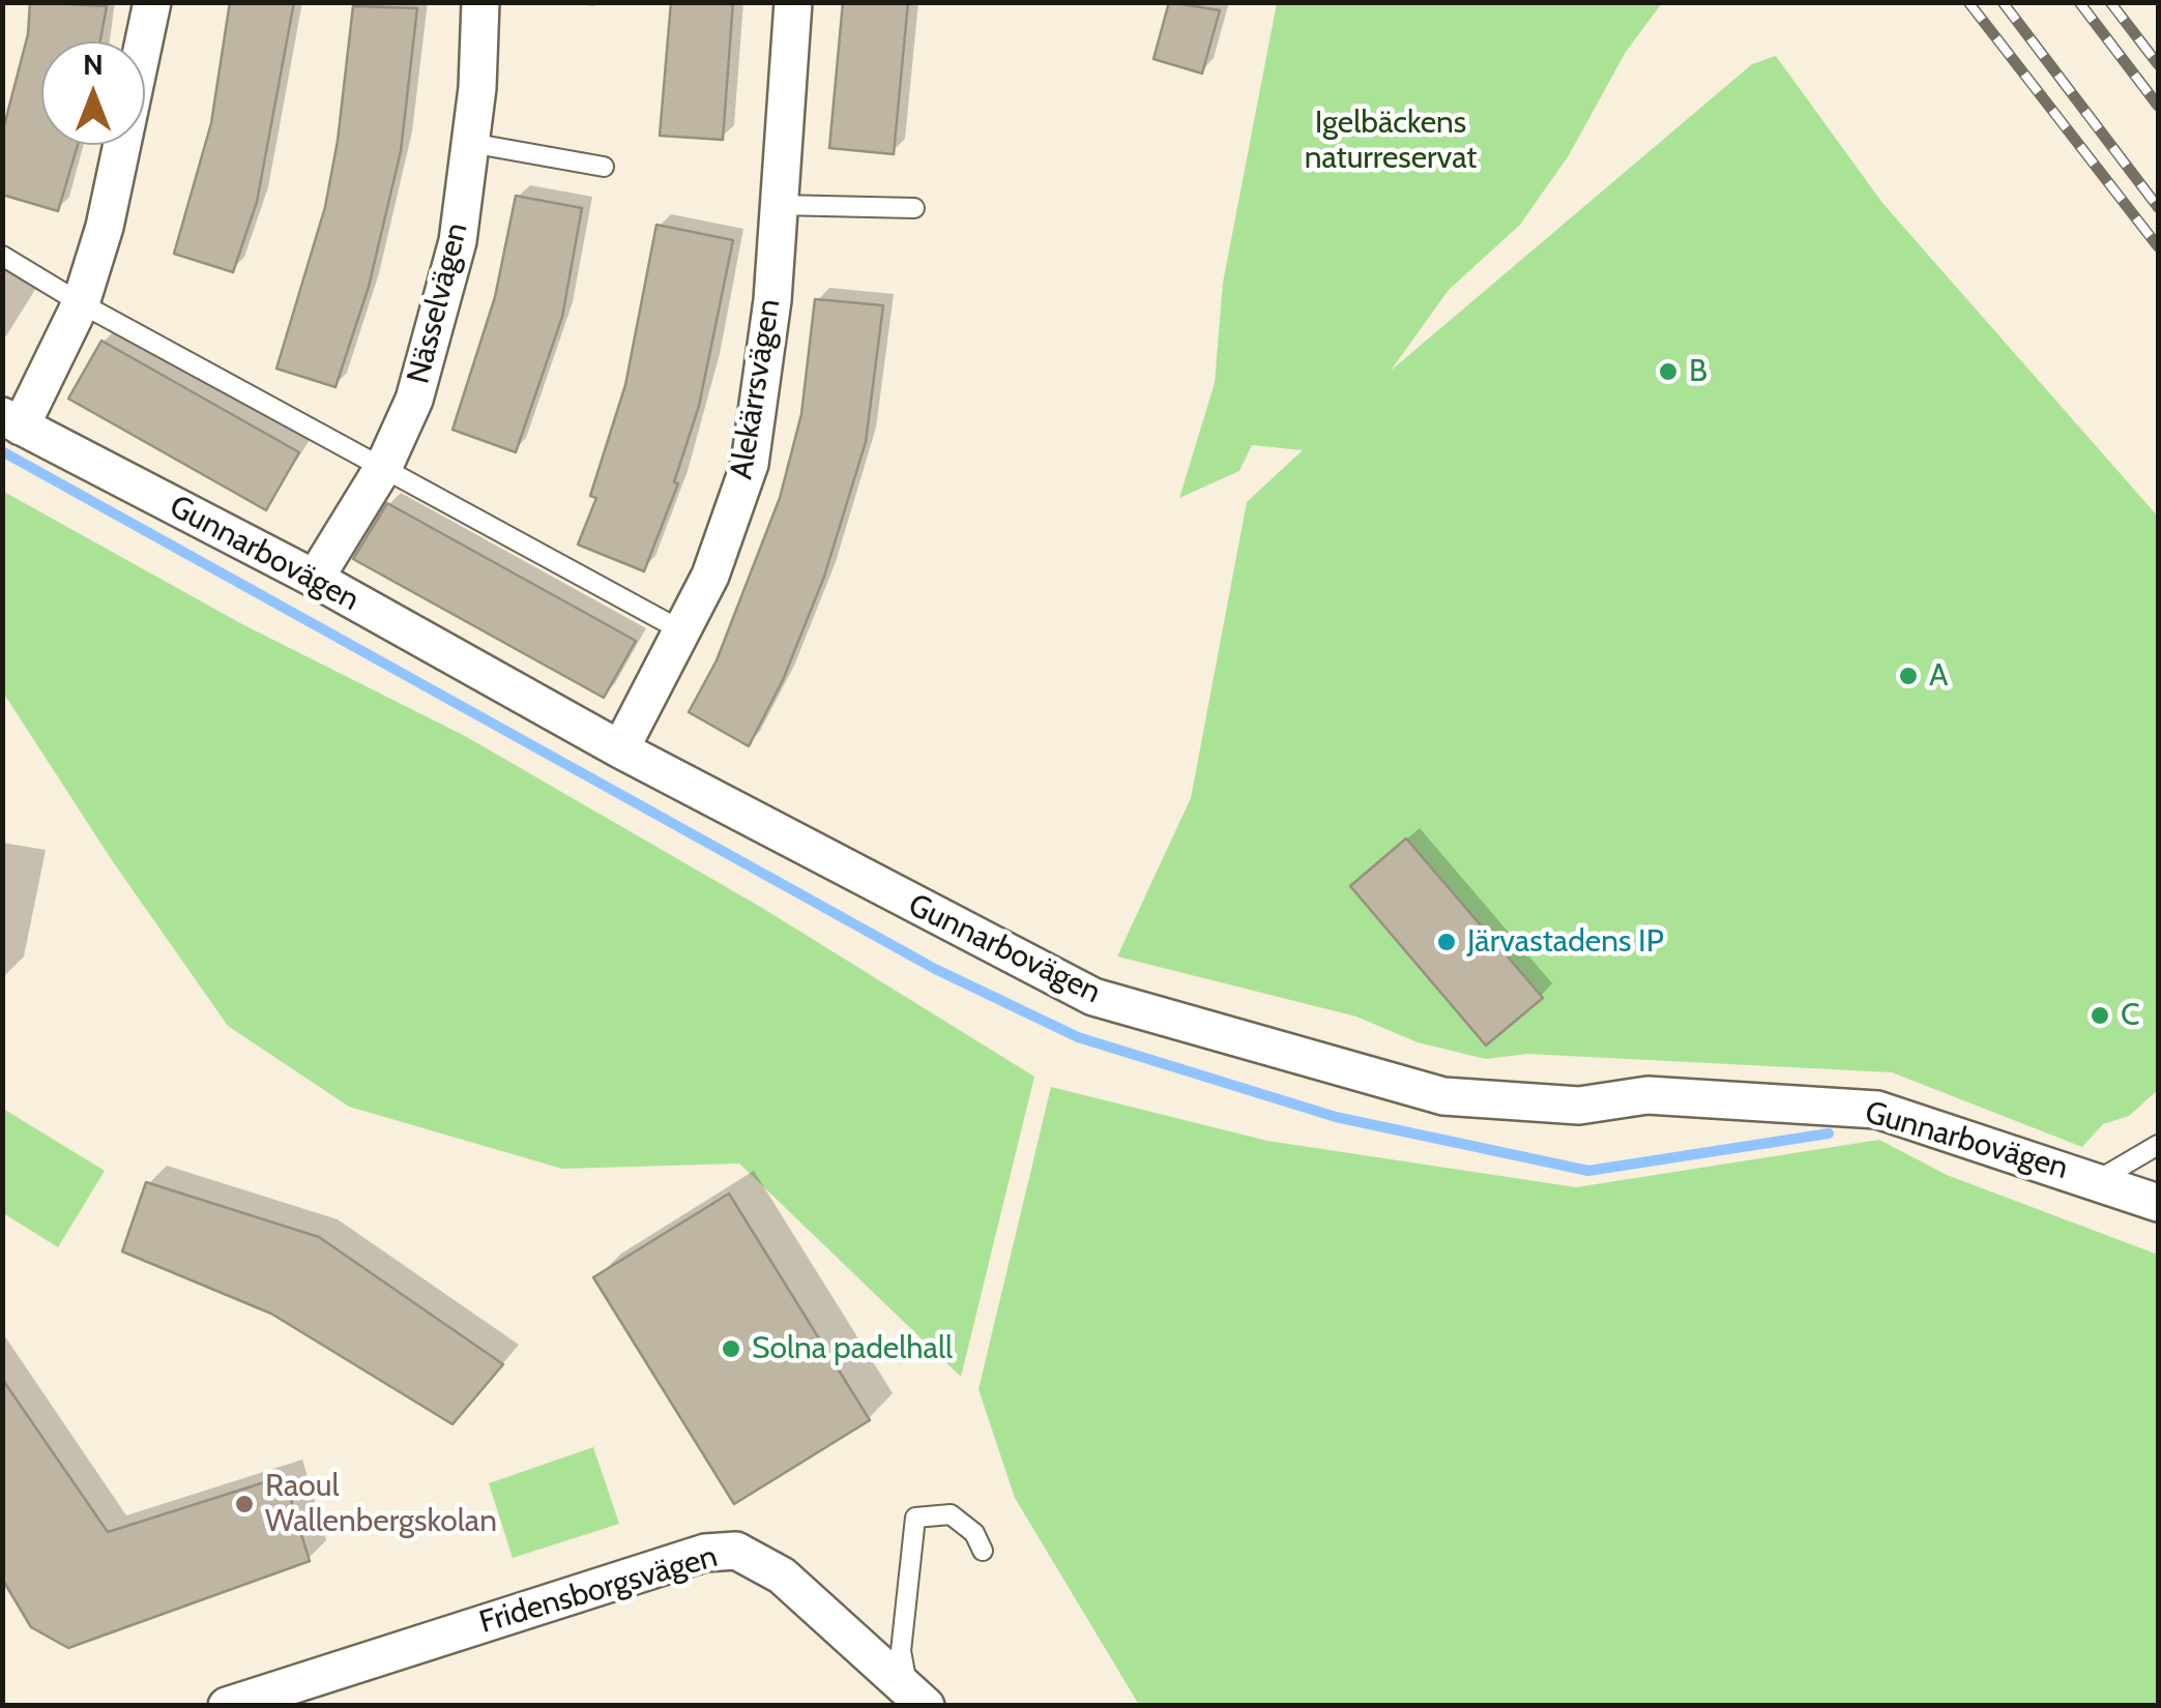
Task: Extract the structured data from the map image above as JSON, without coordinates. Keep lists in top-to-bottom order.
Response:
{
  "streets": {
    "street": [
      "Nässelvägen",
      "Alekärrsvägen",
      "Gunnarbovägen",
      "Fridensborgsvägen"
    ]
  },
  "crossings": [
    ["Nässelvägen", "Gunnarbovägen"],
    ["Alekärrsvägen", "Gunnarbovägen"]
  ],
  "parks": ["Igelbäckens naturreservat"],
  "places": [
    "B",
    "A",
    "Järvastadens IP",
    "C",
    "Solna padelhall",
    "Raoul Wallenbergskolan"
  ],
  "north": "top"
}
